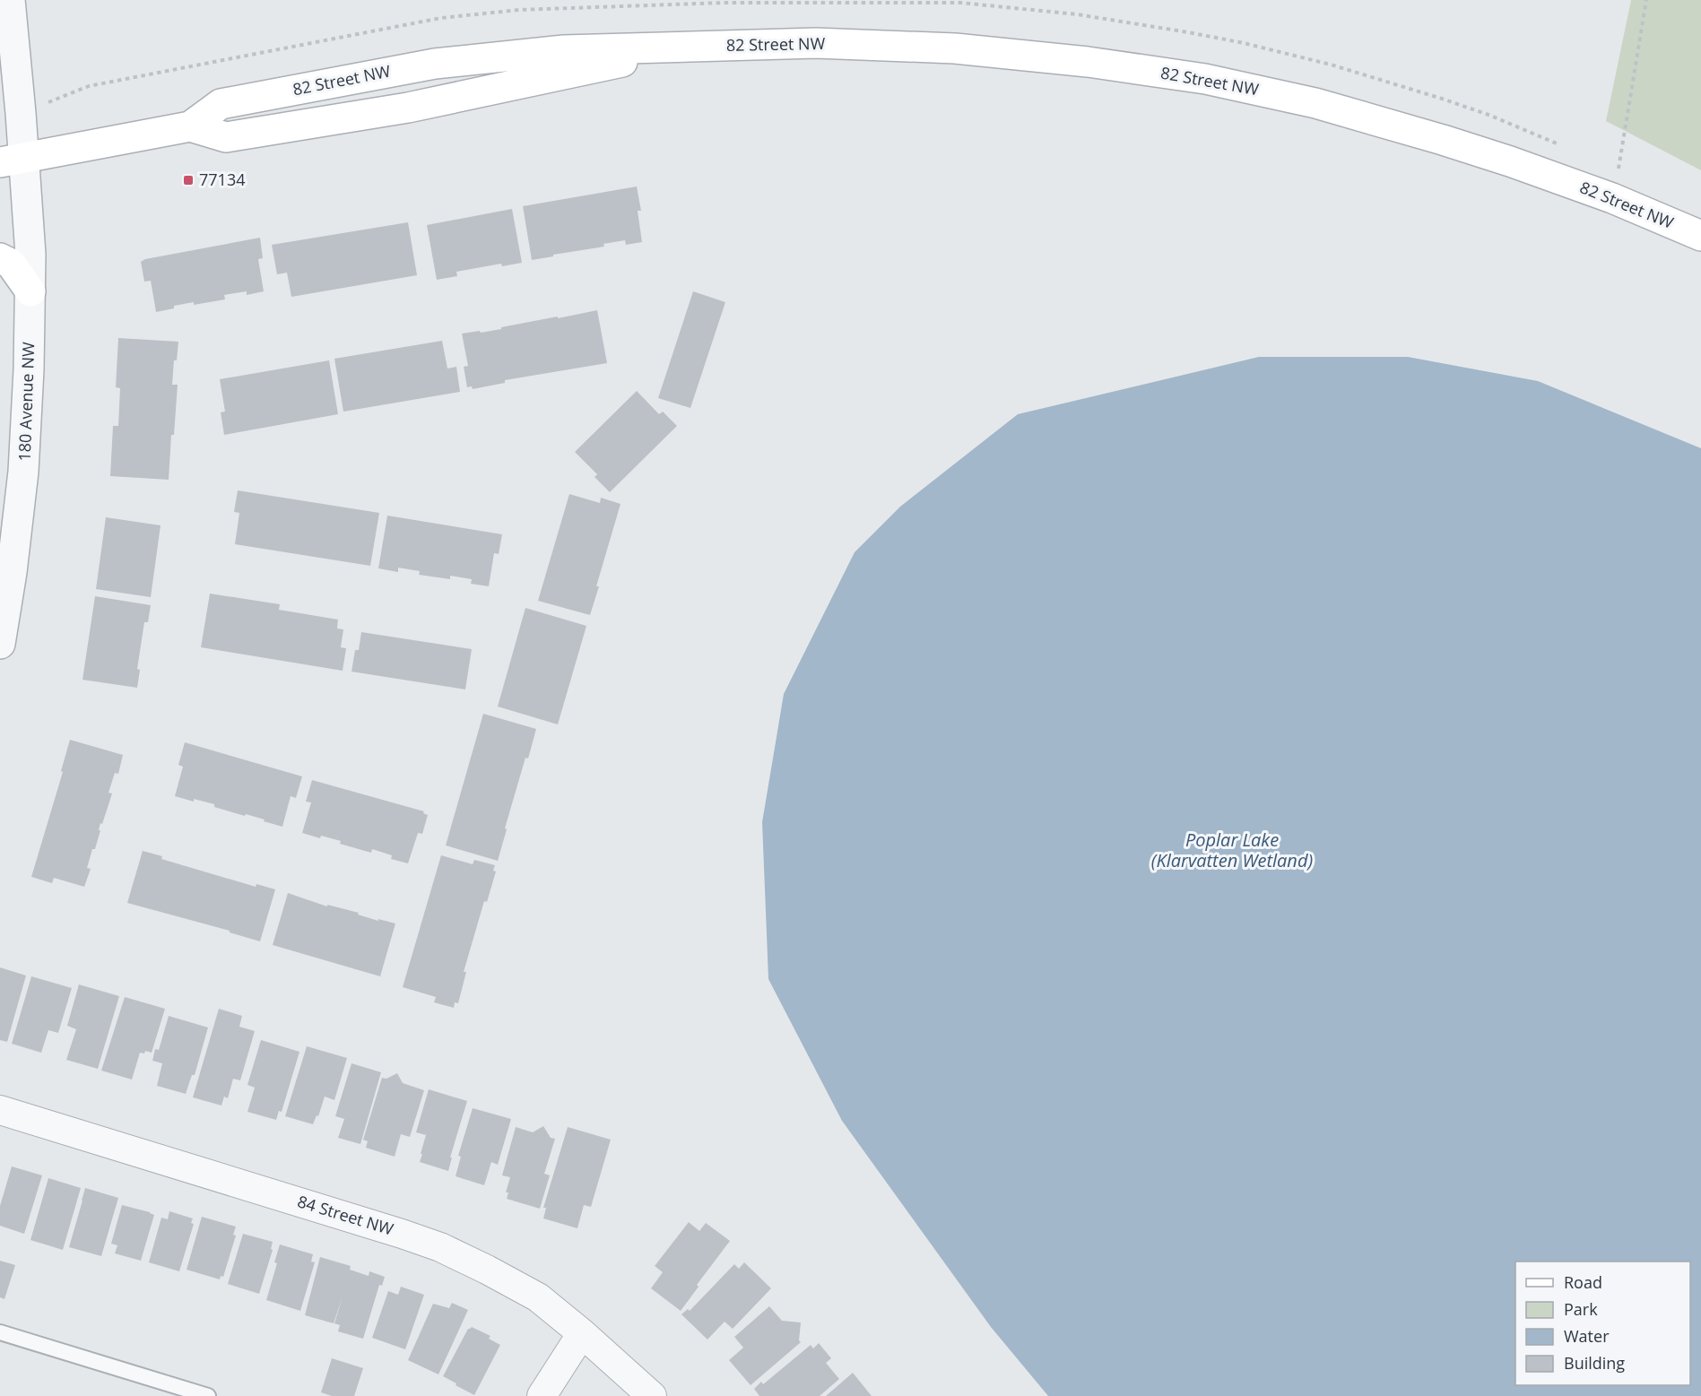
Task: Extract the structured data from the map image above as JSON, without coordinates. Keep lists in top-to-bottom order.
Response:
{
  "streets": {
    "main road": ["82 Street NW"],
    "street": ["180 Avenue NW", "84 Street NW"]
  },
  "crossings": [
    ["82 Street NW", "180 Avenue NW"]
  ],
  "water": ["Poplar Lake (Klarvatten Wetland)"],
  "places": {
    "transit": ["77134"]
  },
  "legend": [
    "Road",
    "Park",
    "Water",
    "Building"
  ]
}
